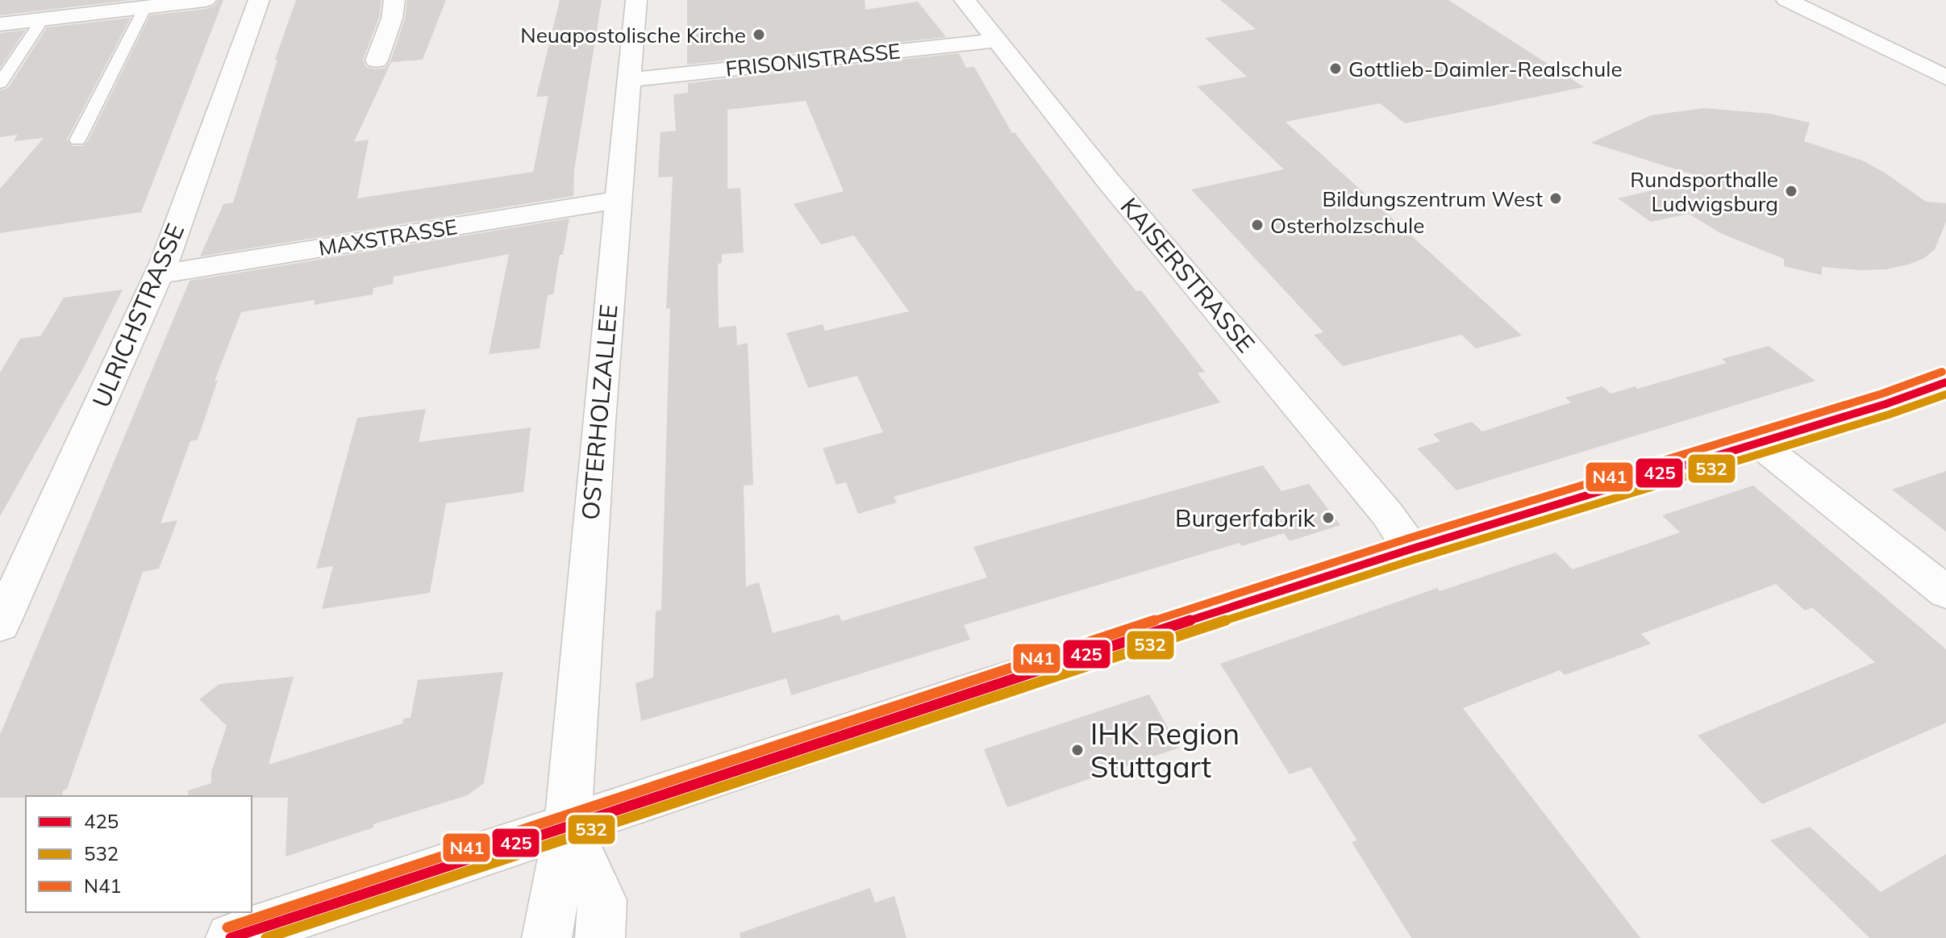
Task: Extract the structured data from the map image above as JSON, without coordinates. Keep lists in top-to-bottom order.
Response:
{
  "streets": {
    "street": [
      "FRISONISTRASSE",
      "MAXSTRASSE",
      "KAISERSTRASSE",
      "ULRICHSTRASSE",
      "OSTERHOLZALLEE"
    ]
  },
  "crossings": [
    ["FRISONISTRASSE", "KAISERSTRASSE"],
    ["FRISONISTRASSE", "OSTERHOLZALLEE"],
    ["MAXSTRASSE", "ULRICHSTRASSE"],
    ["MAXSTRASSE", "OSTERHOLZALLEE"]
  ],
  "places": [
    "Neuapostolische Kirche",
    "Gottlieb-Daimler-Realschule",
    "Rundsporthalle Ludwigsburg",
    "Bildungszentrum West",
    "Osterholzschule",
    "Burgerfabrik",
    "IHK Region Stuttgart"
  ],
  "lines": ["transit line N41", "transit line 425", "transit line 532"],
  "legend": ["425", "532", "N41"]
}
